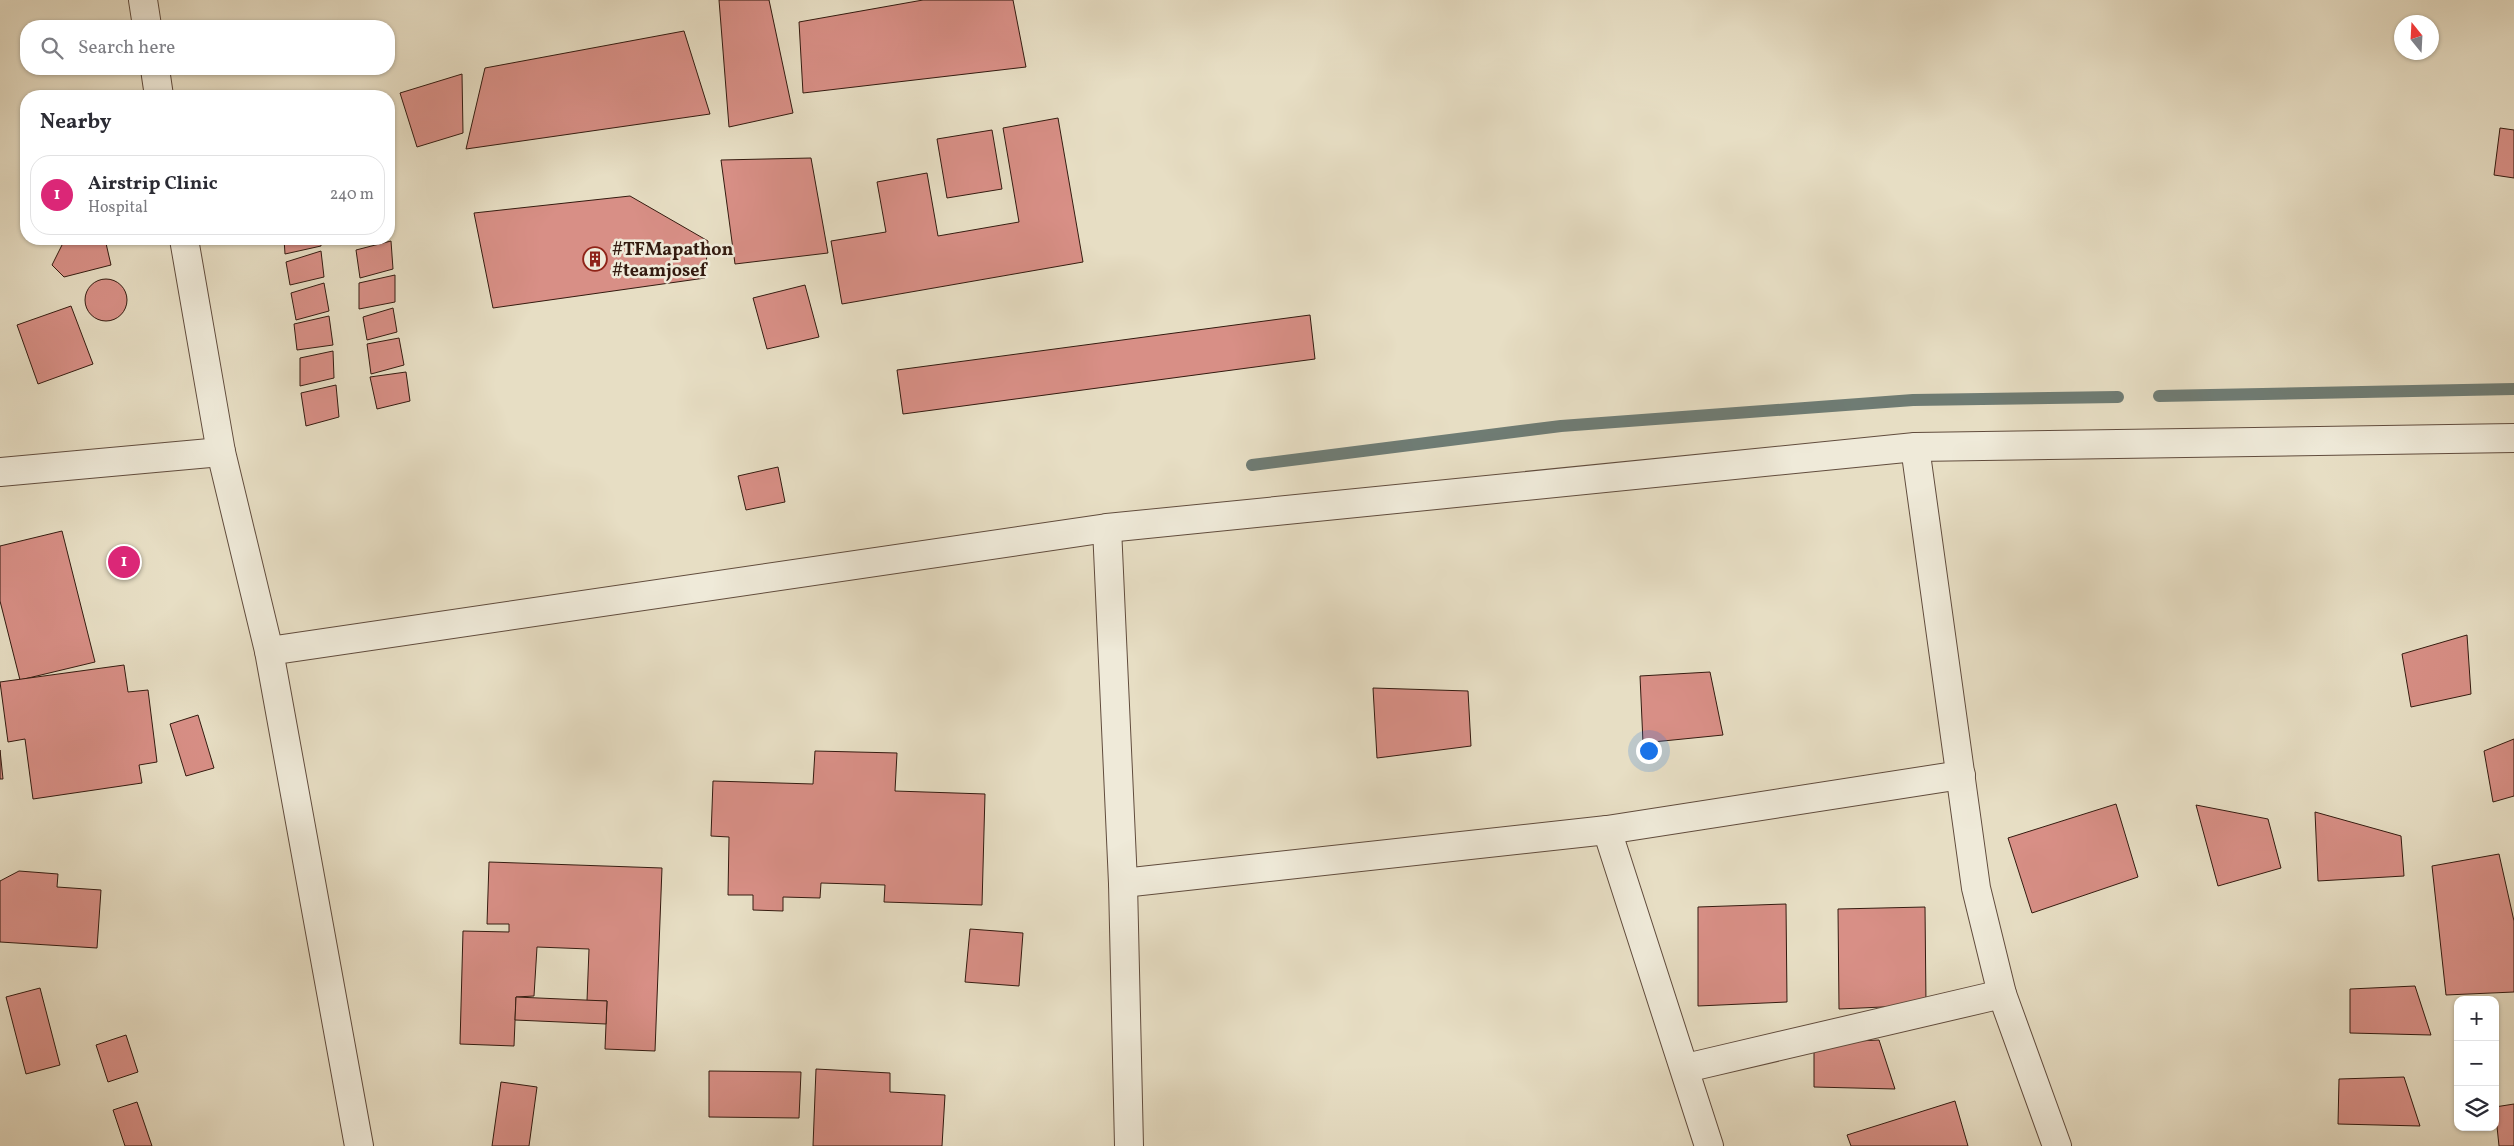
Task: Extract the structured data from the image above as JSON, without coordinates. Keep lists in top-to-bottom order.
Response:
{
  "places": {
    "building": ["#TFMapathon #teamjosef"]
  },
  "north": "top",
  "page": {
    "search": "Search here",
    "heading": "Nearby",
    "list": [
      {
        "mark": "1",
        "name": "Airstrip Clinic",
        "note": "Hospital",
        "value": "240 m"
      }
    ],
    "pins": "1",
    "map_buttons": ["+", "−"]
  }
}
